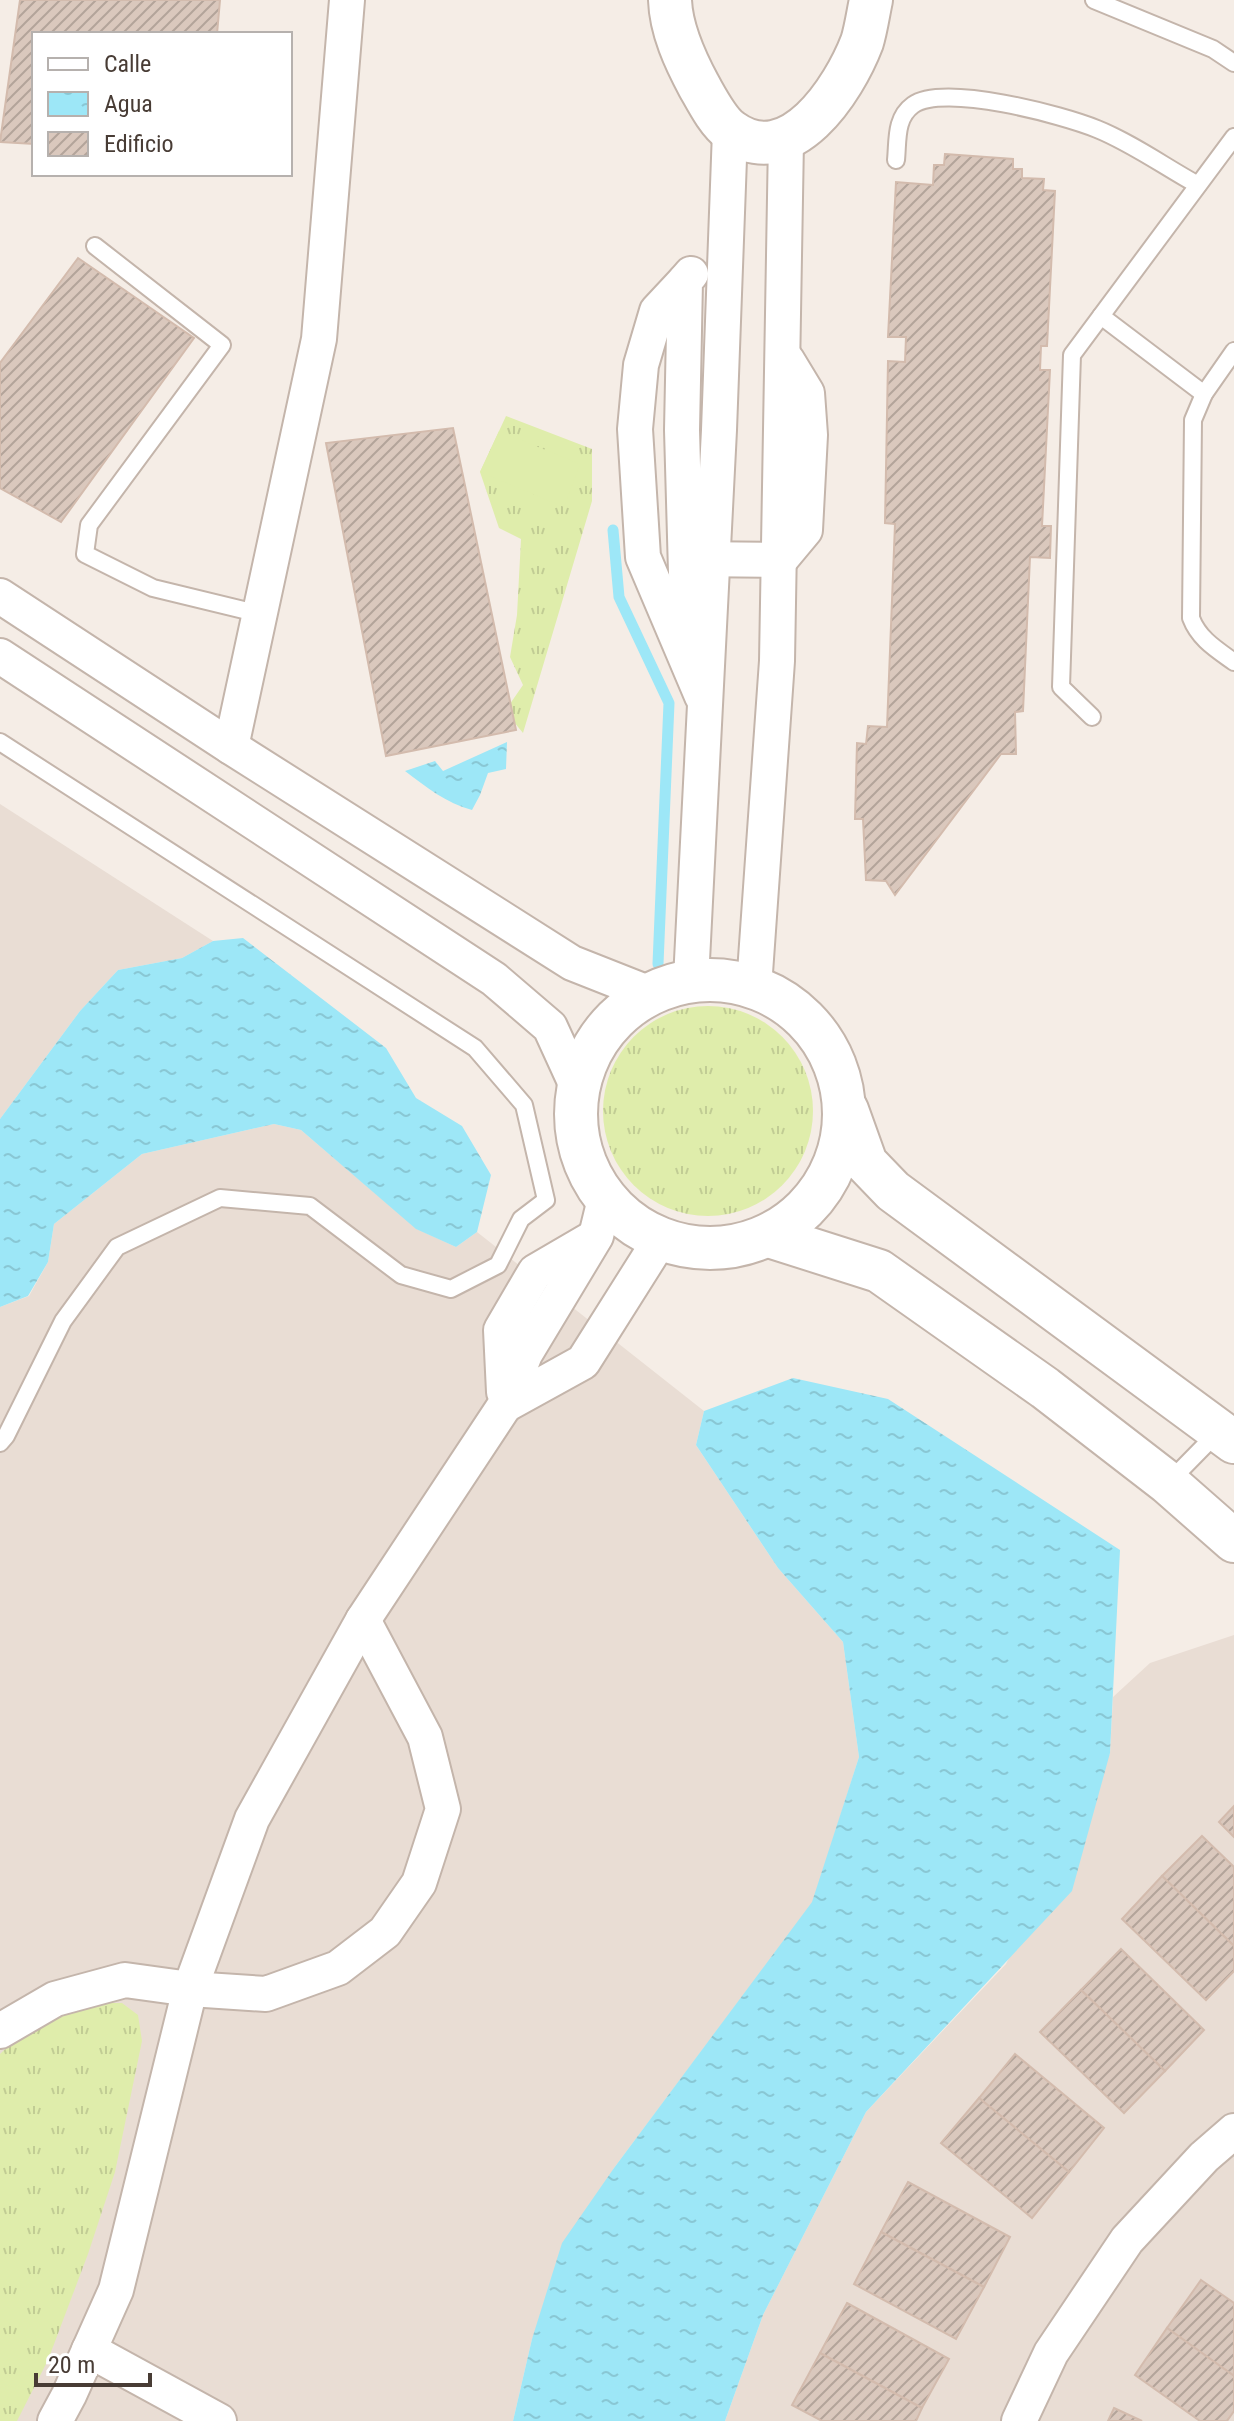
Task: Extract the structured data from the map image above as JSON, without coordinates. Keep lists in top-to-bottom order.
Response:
{
  "legend": ["Calle", "Agua", "Edificio"],
  "scale_bar": "20 m"
}
